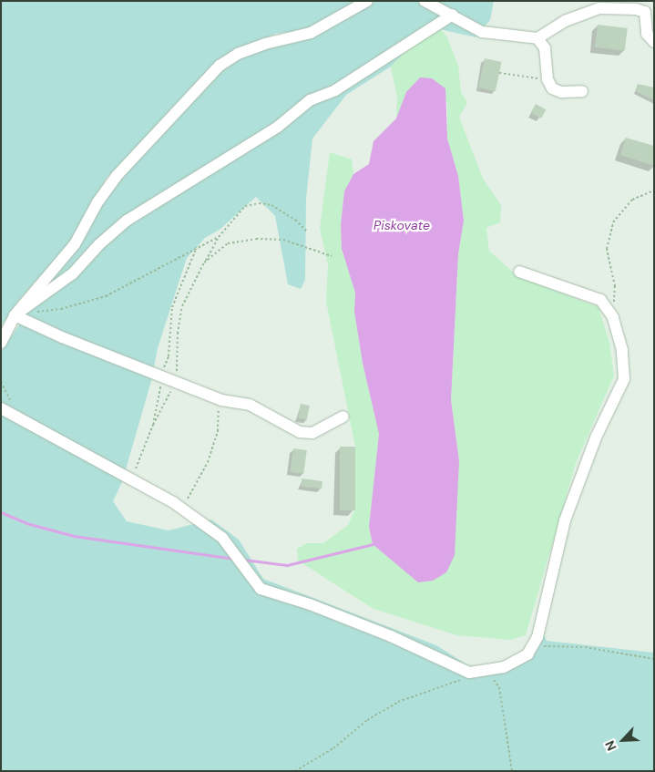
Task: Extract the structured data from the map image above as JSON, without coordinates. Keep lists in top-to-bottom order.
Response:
{
  "water": ["Piskovate"],
  "north": "bottom left"
}
